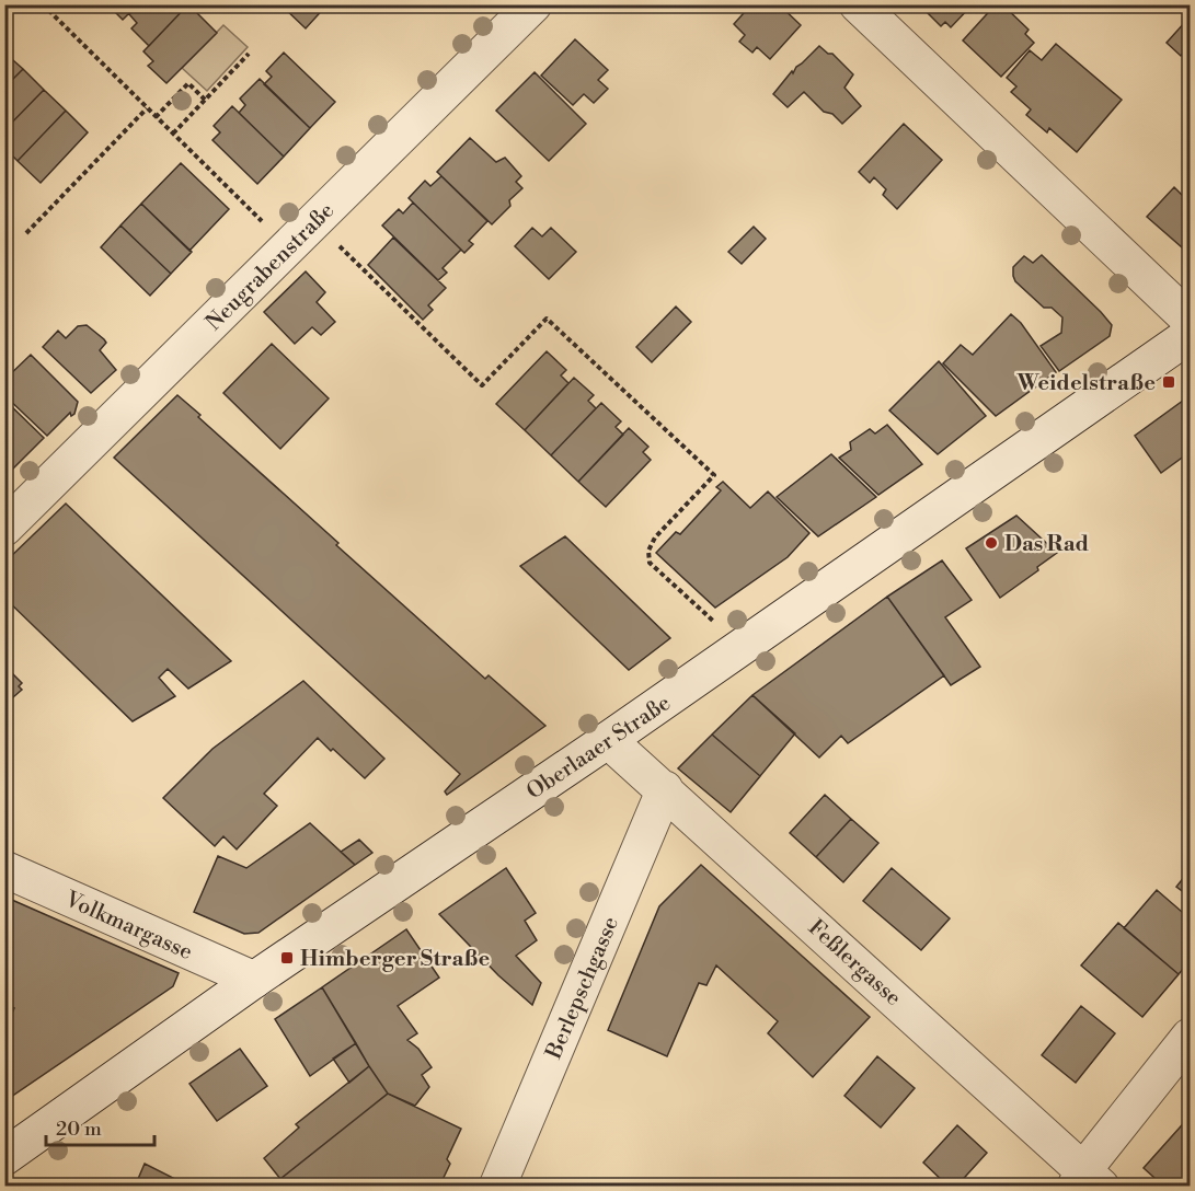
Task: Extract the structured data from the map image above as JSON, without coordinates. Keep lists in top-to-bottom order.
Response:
{
  "streets": {
    "street": [
      "Neugrabenstraße",
      "Oberlaaer Straße",
      "Volkmargasse",
      "Feßlergasse",
      "Berlepschgasse"
    ]
  },
  "crossings": [
    ["Oberlaaer Straße", "Volkmargasse"],
    ["Oberlaaer Straße", "Feßlergasse"],
    ["Feßlergasse", "Berlepschgasse"]
  ],
  "places": {
    "transit": ["Weidelstraße", "Himberger Straße"],
    "other": ["Das Rad"]
  },
  "scale_bar": "20 m"
}
